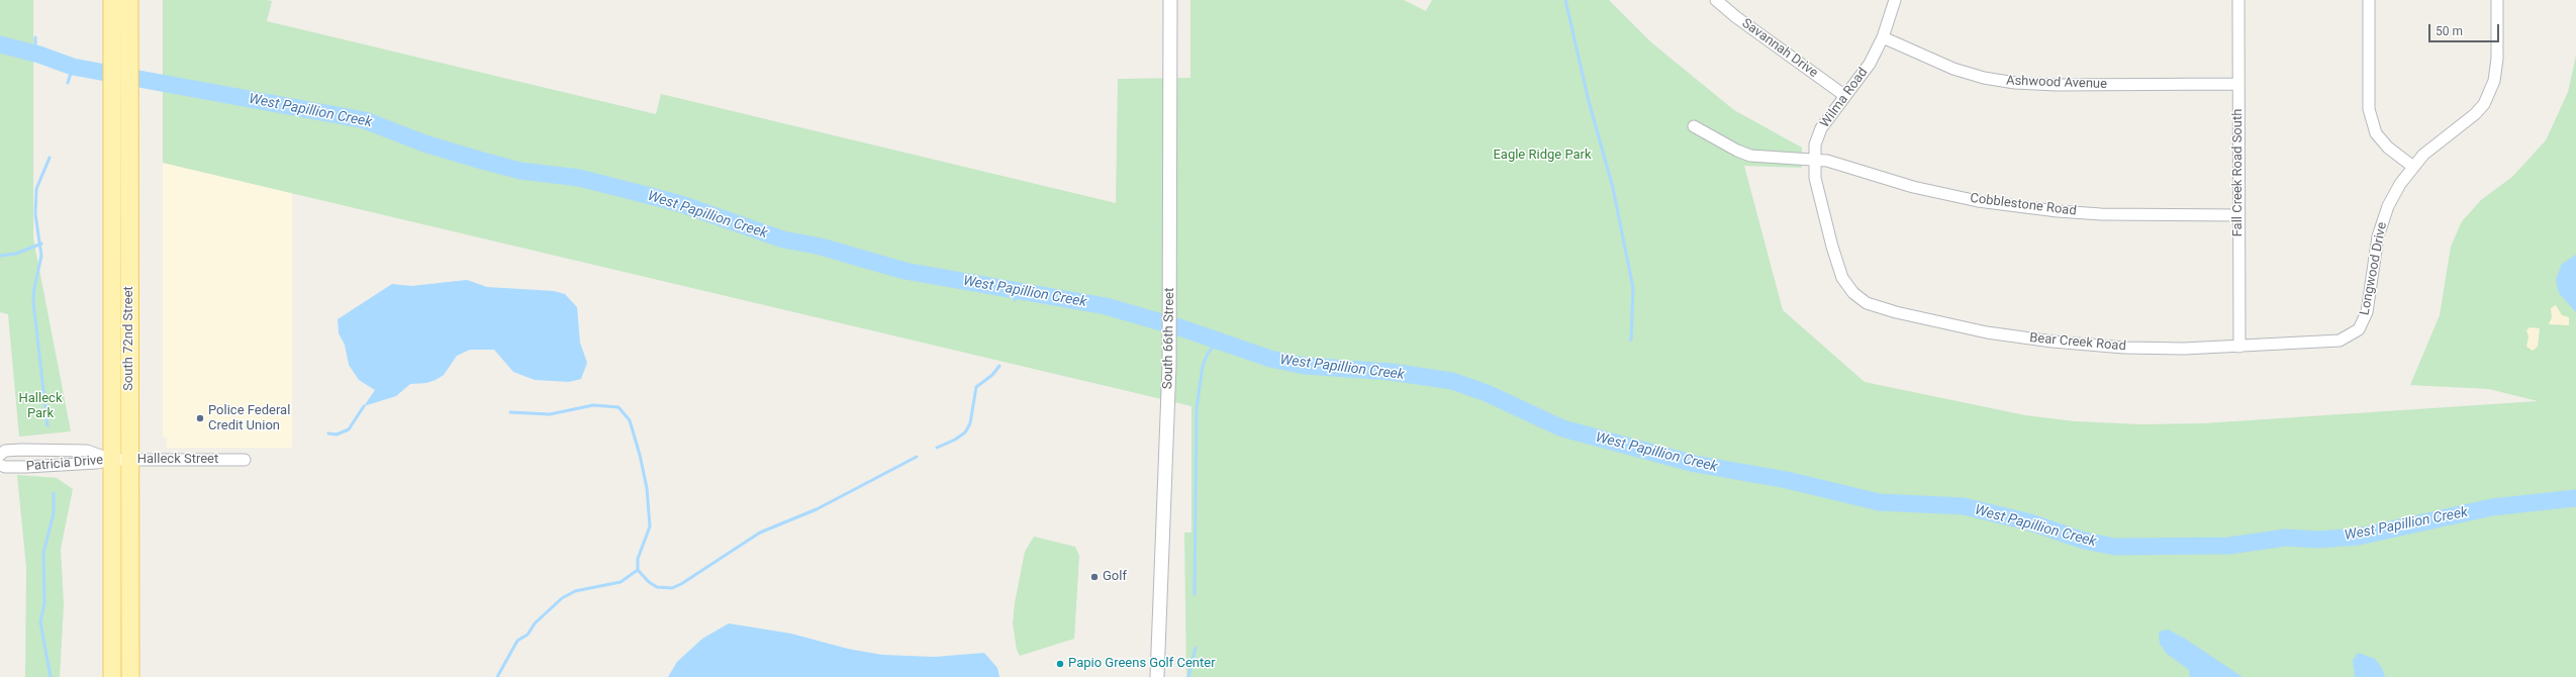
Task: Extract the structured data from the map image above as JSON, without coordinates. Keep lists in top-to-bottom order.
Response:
{
  "streets": {
    "main road": ["South 72nd Street"],
    "street": [
      "Savannah Drive",
      "Ashwood Avenue",
      "Wilma Road",
      "Fall Creek Road South",
      "Cobblestone Road",
      "Longwood Drive",
      "South 66th Street",
      "Bear Creek Road",
      "Halleck Street",
      "Patricia Drive"
    ]
  },
  "crossings": [
    ["Savannah Drive", "Wilma Road"],
    ["Ashwood Avenue", "Wilma Road"],
    ["Ashwood Avenue", "Fall Creek Road South"],
    ["Wilma Road", "Cobblestone Road"],
    ["Wilma Road", "Bear Creek Road"],
    ["Fall Creek Road South", "Cobblestone Road"],
    ["Fall Creek Road South", "Bear Creek Road"],
    ["Longwood Drive", "Bear Creek Road"],
    ["South 72nd Street", "Halleck Street"],
    ["South 72nd Street", "Patricia Drive"],
    ["Halleck Street", "Patricia Drive"]
  ],
  "water": ["West Papillion Creek"],
  "parks": ["Eagle Ridge Park", "Halleck Park"],
  "places": ["Police Federal Credit Union", "Golf", "Papio Greens Golf Center"],
  "scale_bar": "50 m"
}
